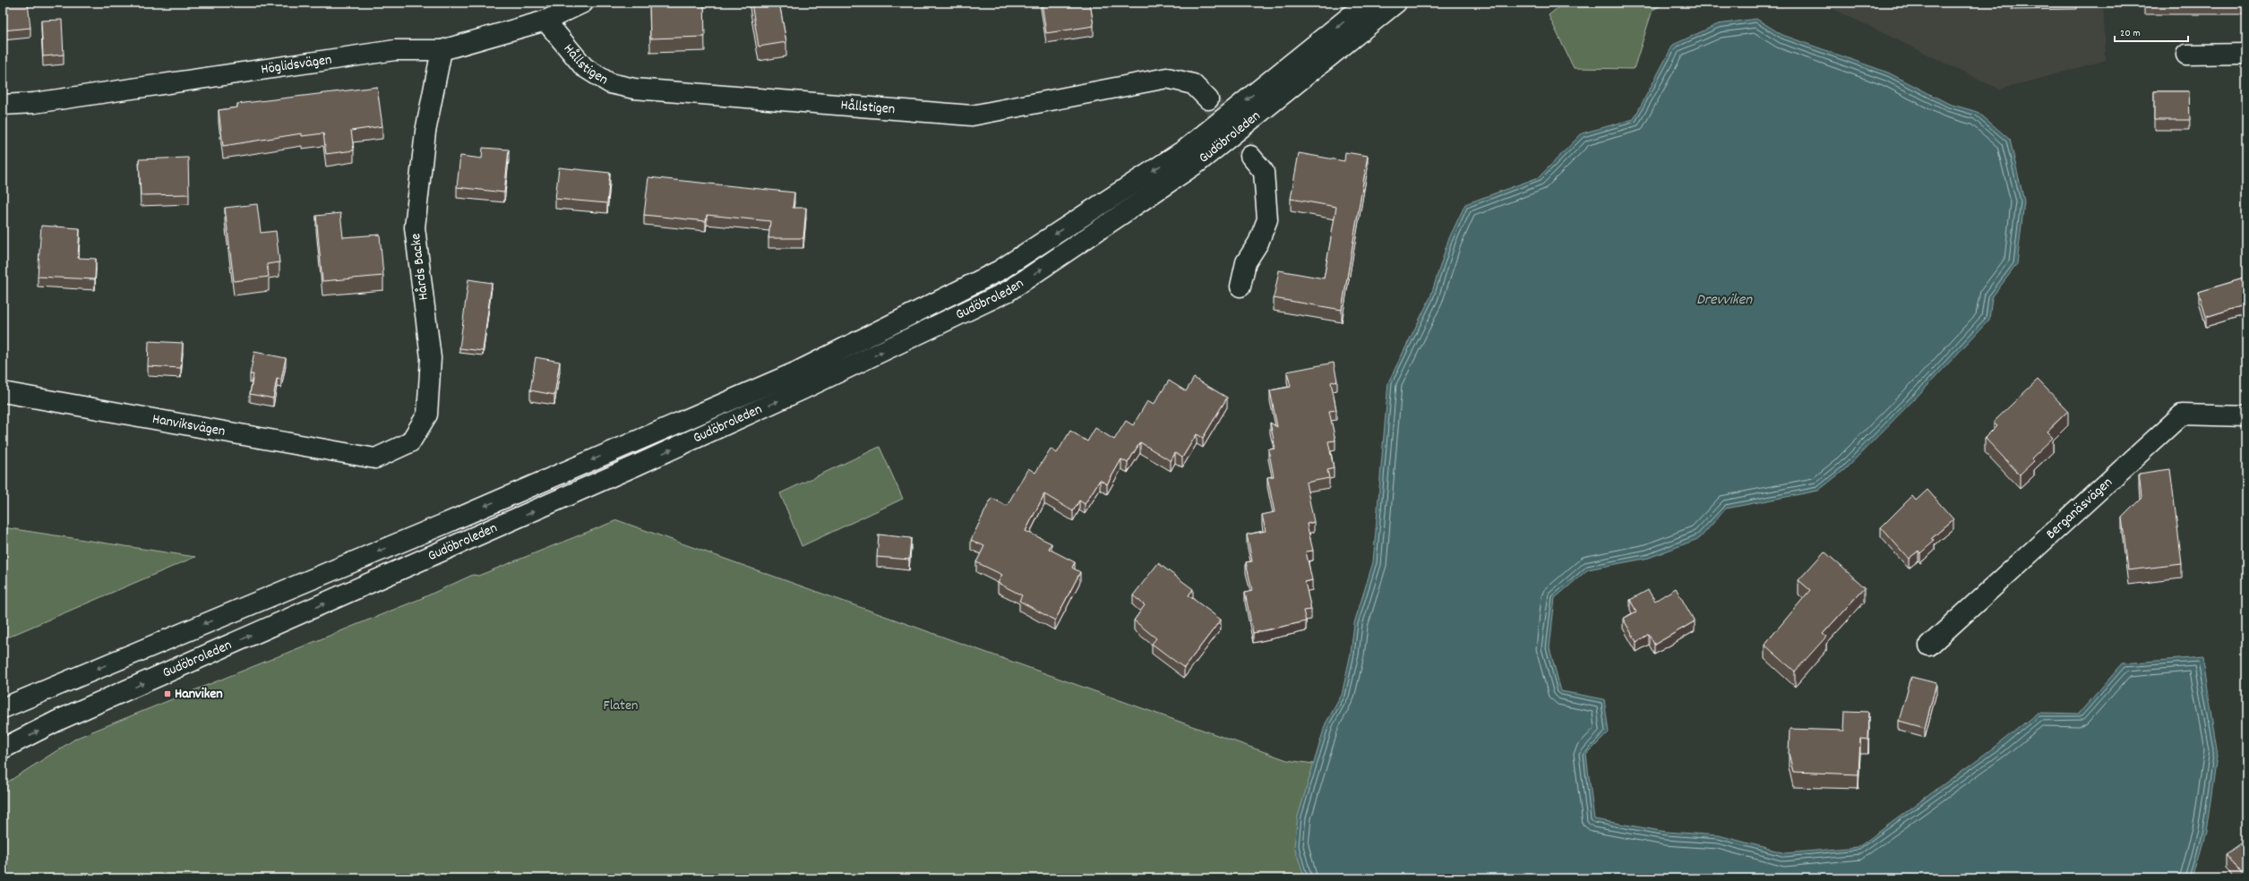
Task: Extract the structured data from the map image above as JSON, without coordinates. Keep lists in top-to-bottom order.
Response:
{
  "streets": {
    "main road": [
      "Hållstigen",
      "Höglidsvägen",
      "Gudöbroleden",
      "Hårds Backe",
      "Hanviksvägen",
      "Berganäsvägen"
    ]
  },
  "crossings": [
    ["Hållstigen", "Höglidsvägen"],
    ["Höglidsvägen", "Hårds Backe"],
    ["Hårds Backe", "Hanviksvägen"]
  ],
  "water": ["Drevviken"],
  "parks": ["Flaten"],
  "places": {
    "transit": ["Hanviken"]
  },
  "scale_bar": "20 m"
}
